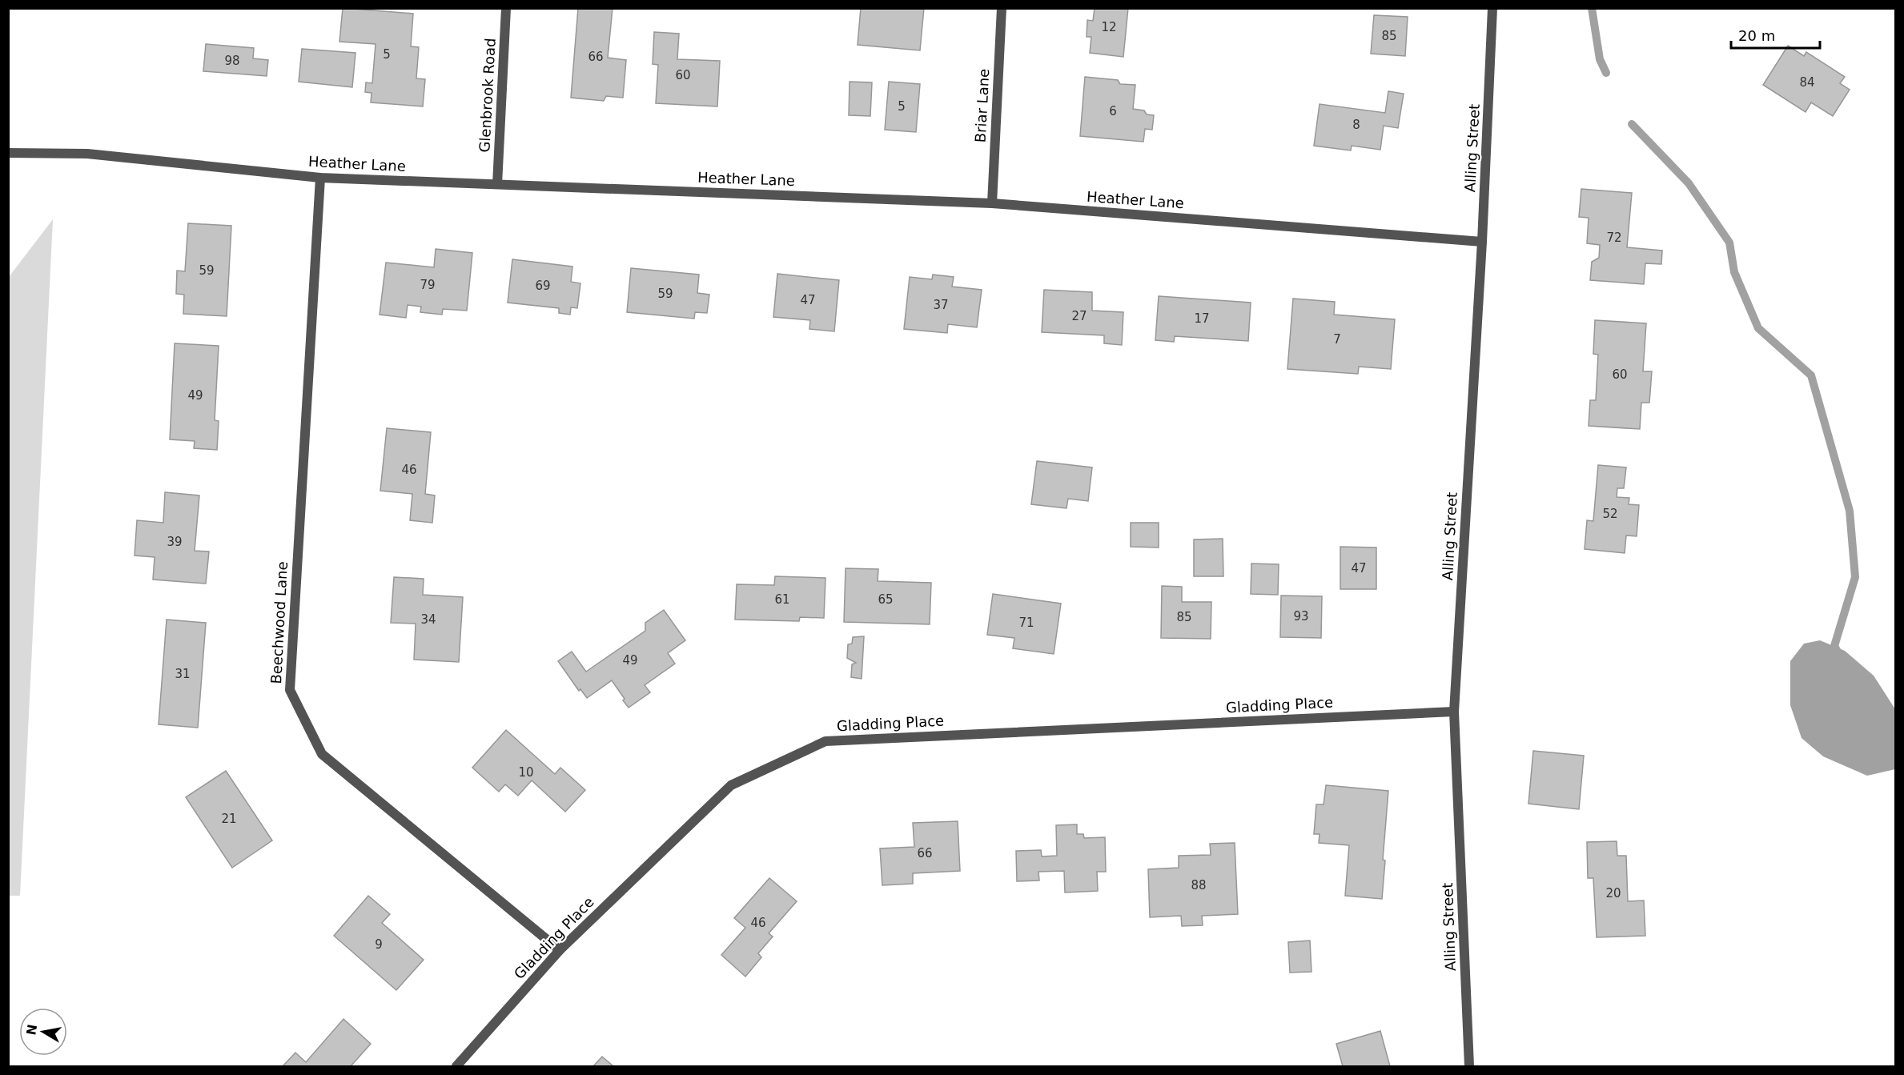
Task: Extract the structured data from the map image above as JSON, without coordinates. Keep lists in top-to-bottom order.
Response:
{
  "streets": {
    "street": [
      "Glenbrook Road",
      "Briar Lane",
      "Alling Street",
      "Heather Lane",
      "Beechwood Lane",
      "Gladding Place"
    ]
  },
  "crossings": [
    ["Glenbrook Road", "Heather Lane"],
    ["Briar Lane", "Heather Lane"],
    ["Alling Street", "Heather Lane"],
    ["Alling Street", "Gladding Place"],
    ["Heather Lane", "Beechwood Lane"],
    ["Beechwood Lane", "Gladding Place"]
  ],
  "house_numbers": [
    "12",
    "85",
    "5",
    "66",
    "98",
    "60",
    "84",
    "5",
    "6",
    "8",
    "72",
    "59",
    "79",
    "69",
    "59",
    "47",
    "37",
    "27",
    "17",
    "7",
    "60",
    "49",
    "46",
    "52",
    "39",
    "47",
    "61",
    "65",
    "93",
    "85",
    "34",
    "71",
    "49",
    "31",
    "10",
    "21",
    "66",
    "88",
    "20",
    "46",
    "9"
  ],
  "scale_bar": "20 m",
  "north": "left"
}
